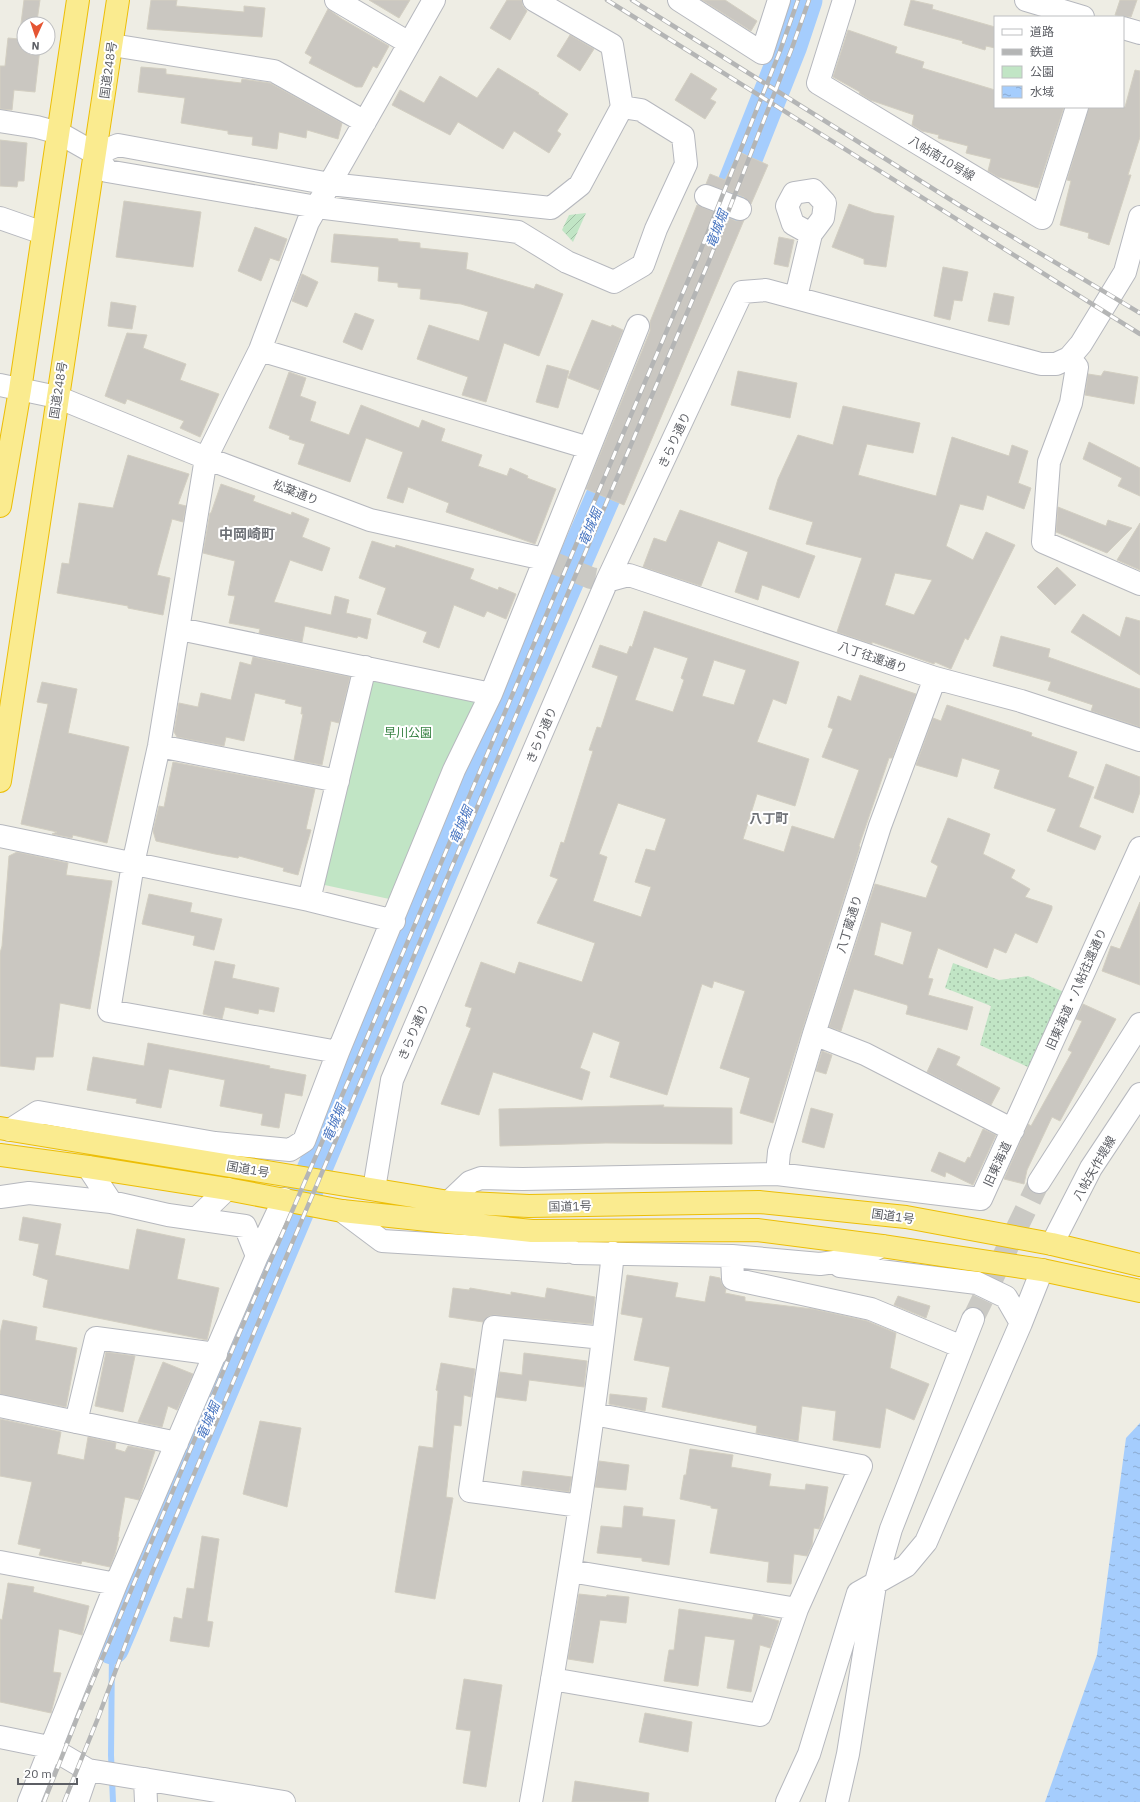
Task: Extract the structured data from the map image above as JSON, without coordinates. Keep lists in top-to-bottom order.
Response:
{
  "streets": {
    "highway": ["国道248号", "国道1号"],
    "street": [
      "八帖南10号線",
      "きらり通り",
      "松葉通り",
      "八丁往還通り",
      "八丁蔵通り",
      "旧東海道・八帖往還通り",
      "旧東海道",
      "八帖矢作堤線"
    ]
  },
  "crossings": [
    ["国道248号", "松葉通り"],
    ["きらり通り", "八丁往還通り"],
    ["きらり通り", "国道1号"],
    ["八丁往還通り", "八丁蔵通り"],
    ["旧東海道・八帖往還通り", "旧東海道"],
    ["八帖矢作堤線", "国道1号"]
  ],
  "districts": ["中岡崎町", "八丁町"],
  "water": ["竜城堀"],
  "parks": ["早川公園"],
  "legend": [
    "道路",
    "鉄道",
    "公園",
    "水域"
  ],
  "scale_bar": "20 m",
  "north": "bottom"
}
